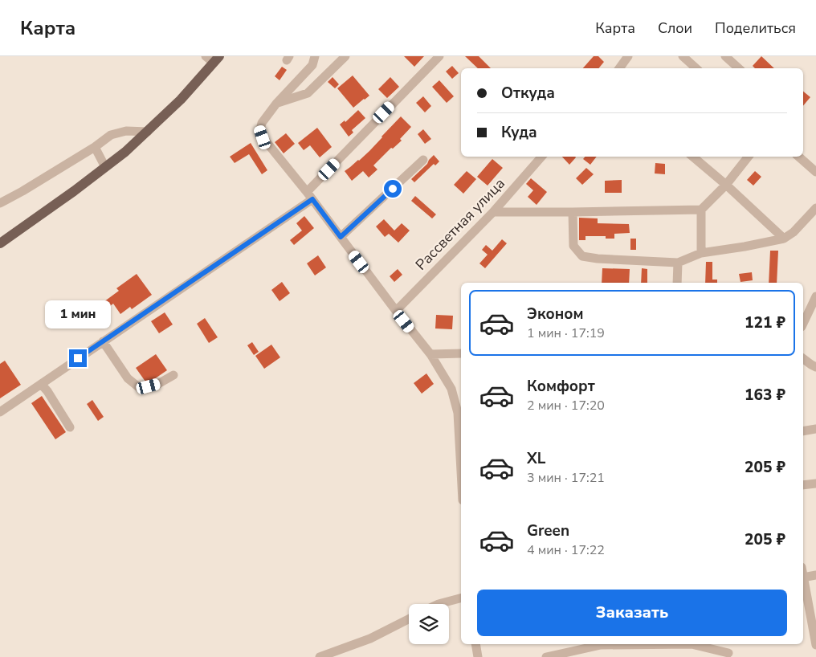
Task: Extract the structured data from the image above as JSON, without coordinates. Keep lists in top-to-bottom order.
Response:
{
  "streets": {
    "street": ["Рассветная улица"]
  },
  "page": {
    "header": "Карта",
    "nav": ["Карта", "Слои", "Поделиться"],
    "banner": ["Откуда", "Куда"],
    "list": [
      {
        "name": "Эконом",
        "note": "1 мин · 17:19",
        "value": "121 ₽"
      },
      {
        "name": "Комфорт",
        "note": "2 мин · 17:20",
        "value": "163 ₽"
      },
      {
        "name": "XL",
        "note": "3 мин · 17:21",
        "value": "205 ₽"
      },
      {
        "name": "Green",
        "note": "4 мин · 17:22",
        "value": "205 ₽"
      }
    ],
    "bubble": "1 мин",
    "buttons": "Заказать"
  }
}
